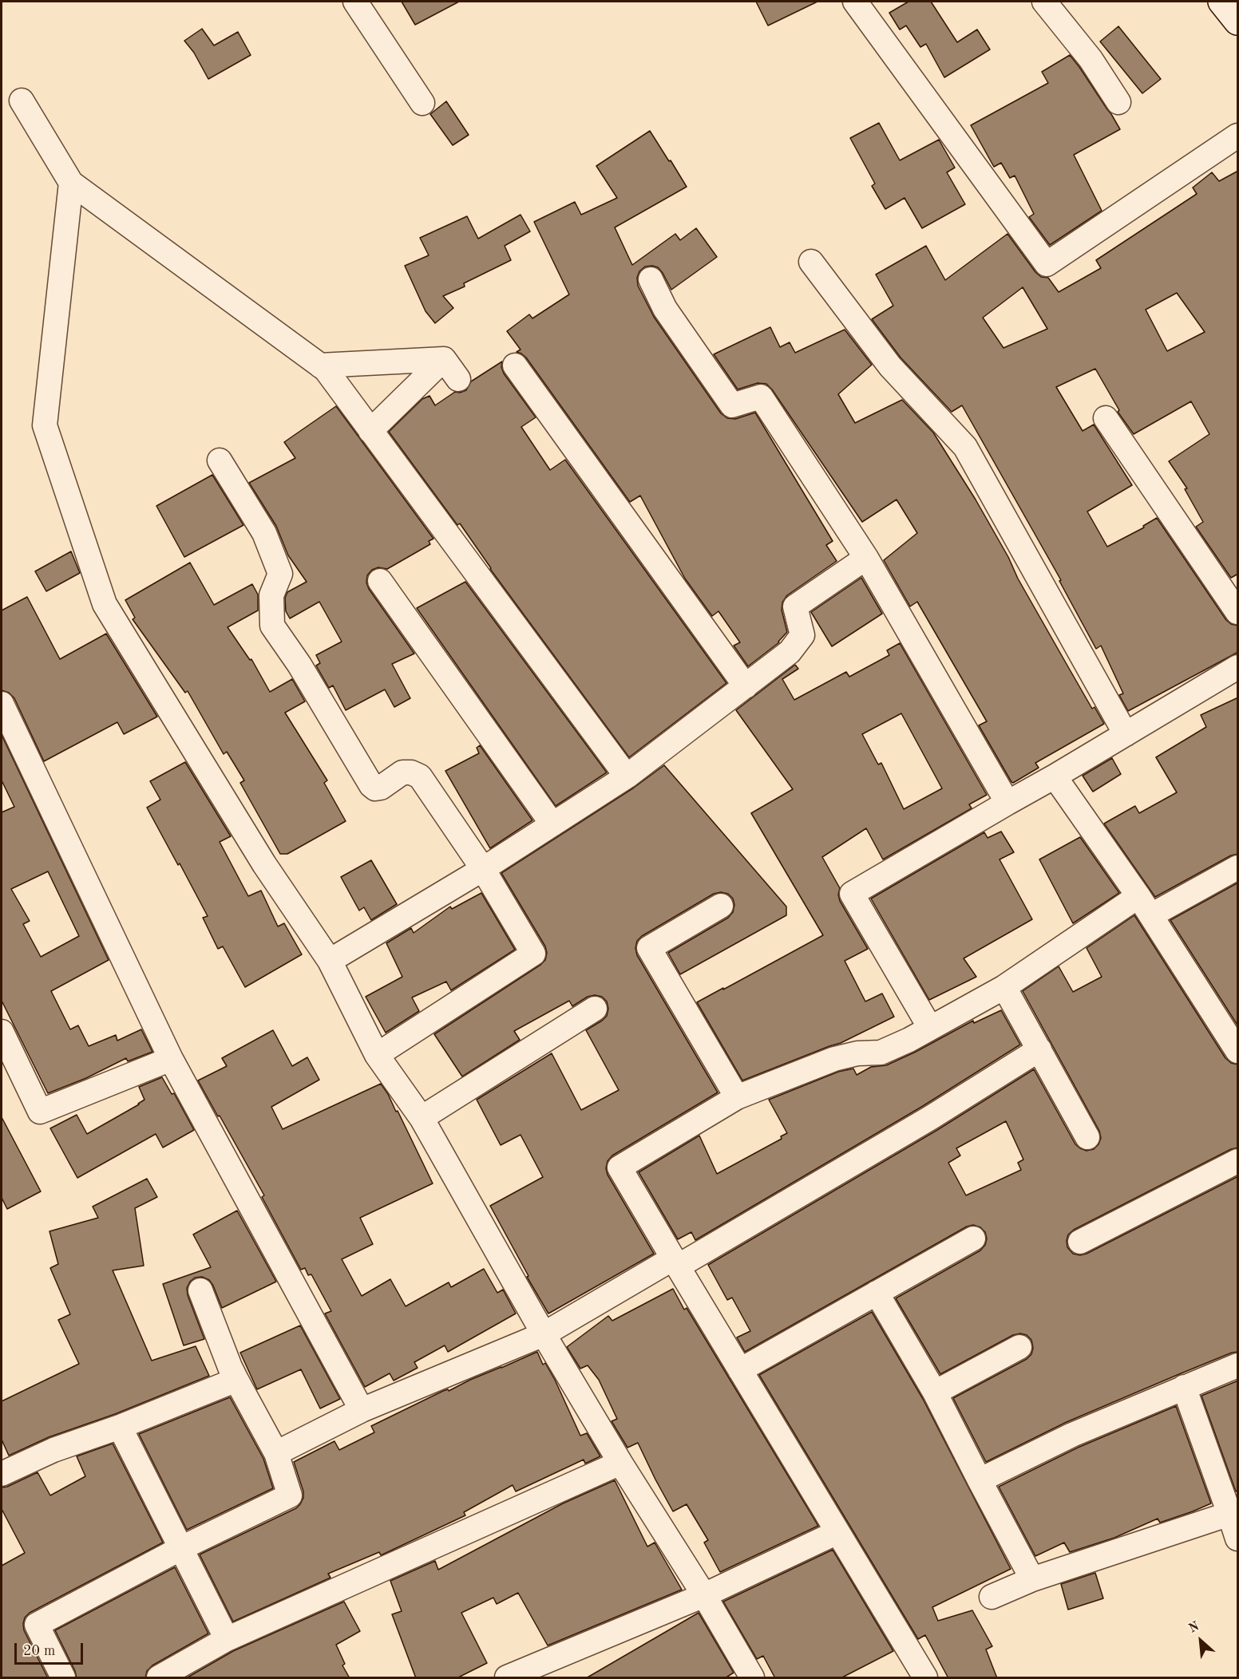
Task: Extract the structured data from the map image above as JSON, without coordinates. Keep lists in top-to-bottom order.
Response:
{
  "scale_bar": "20 m",
  "north": "top left"
}
